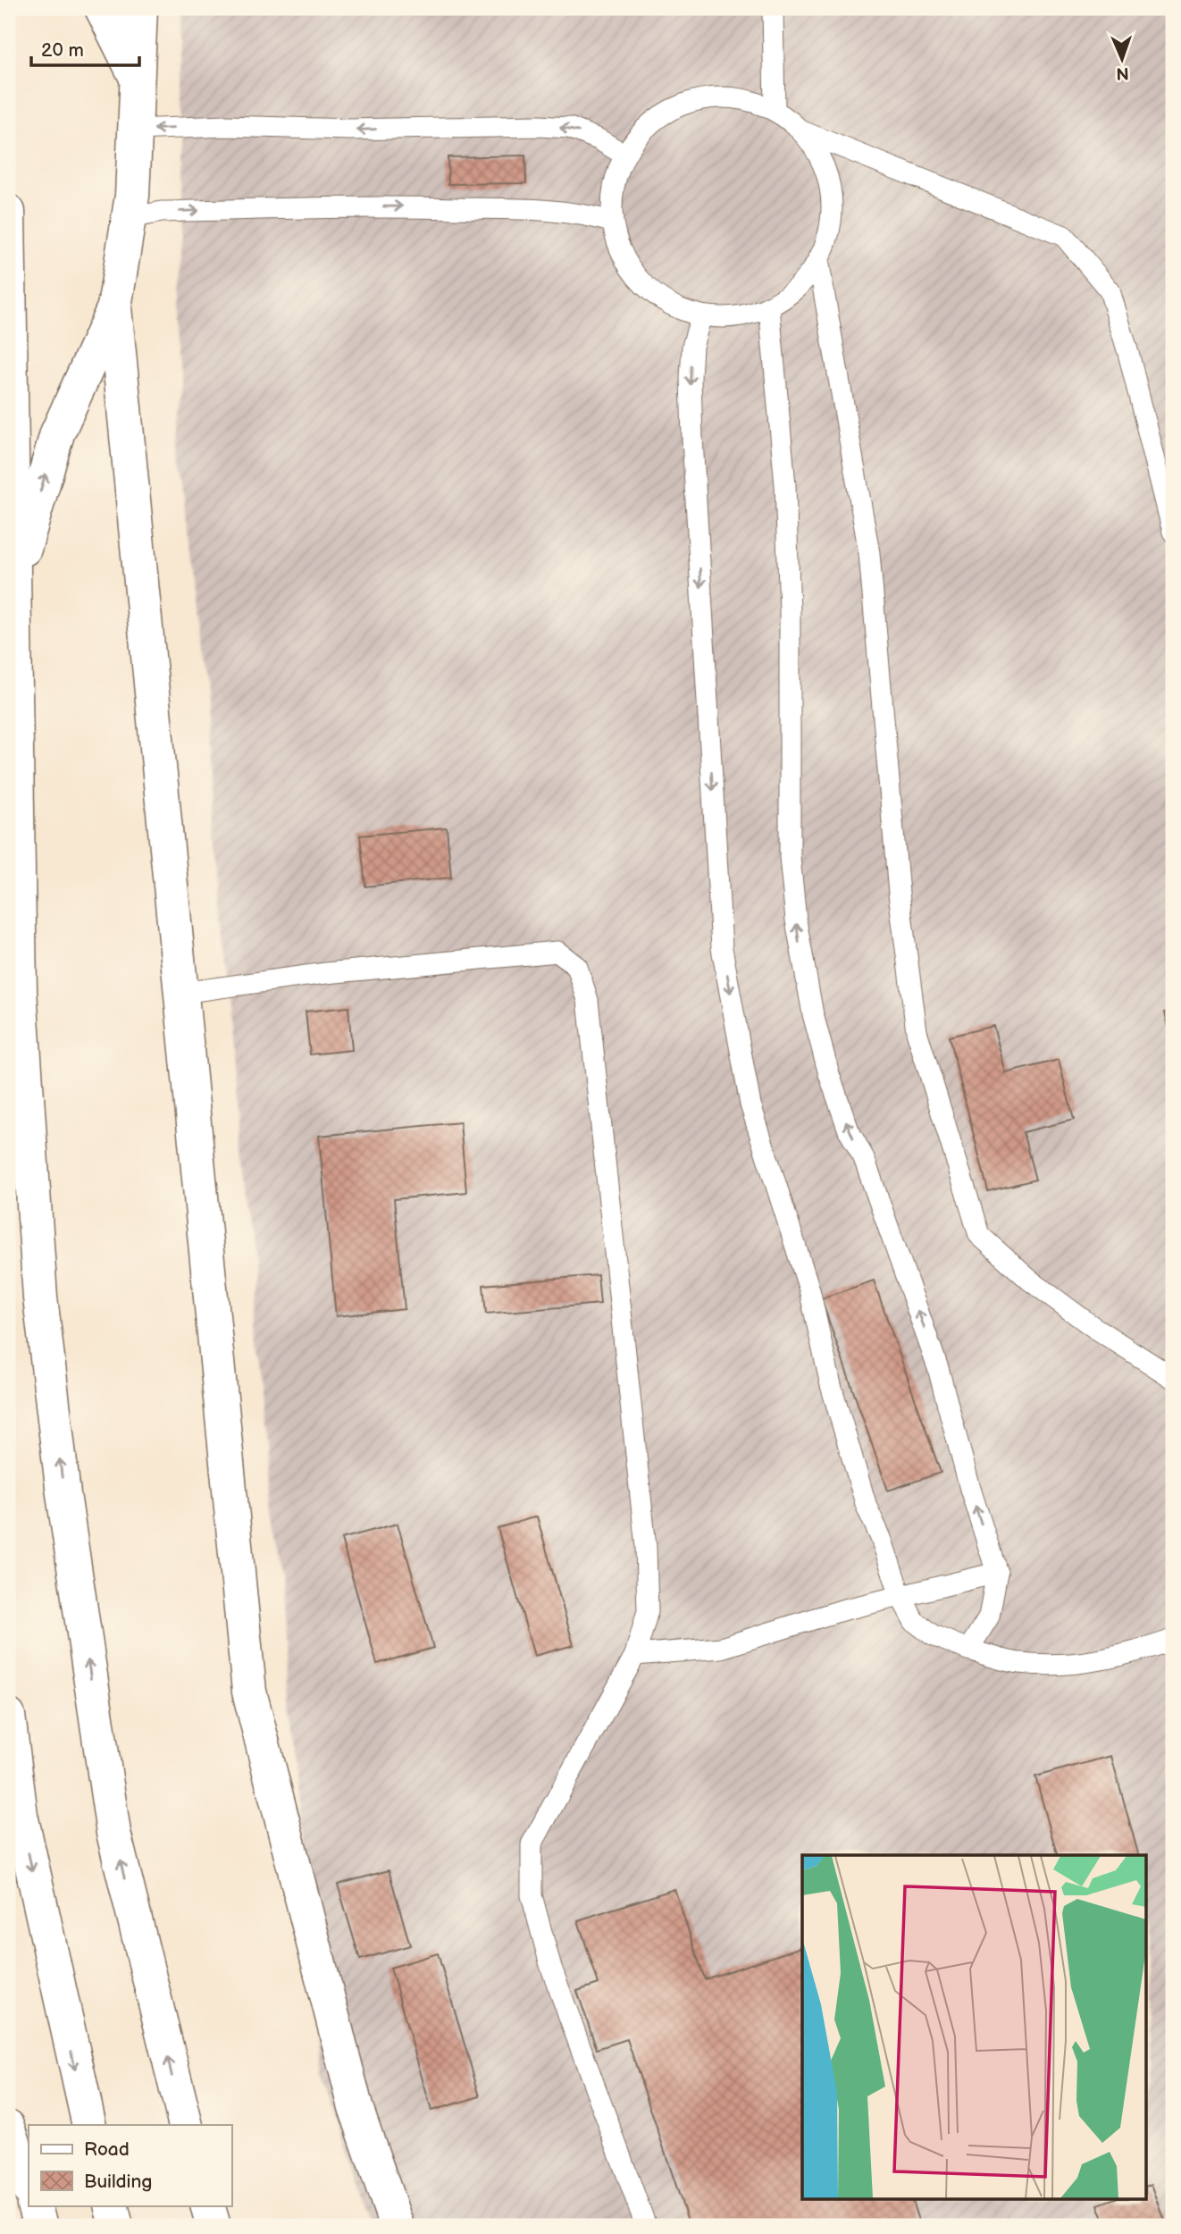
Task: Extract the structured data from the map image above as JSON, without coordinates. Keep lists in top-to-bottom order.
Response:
{
  "legend": ["Road", "Building"],
  "scale_bar": "20 m",
  "north": "bottom"
}
